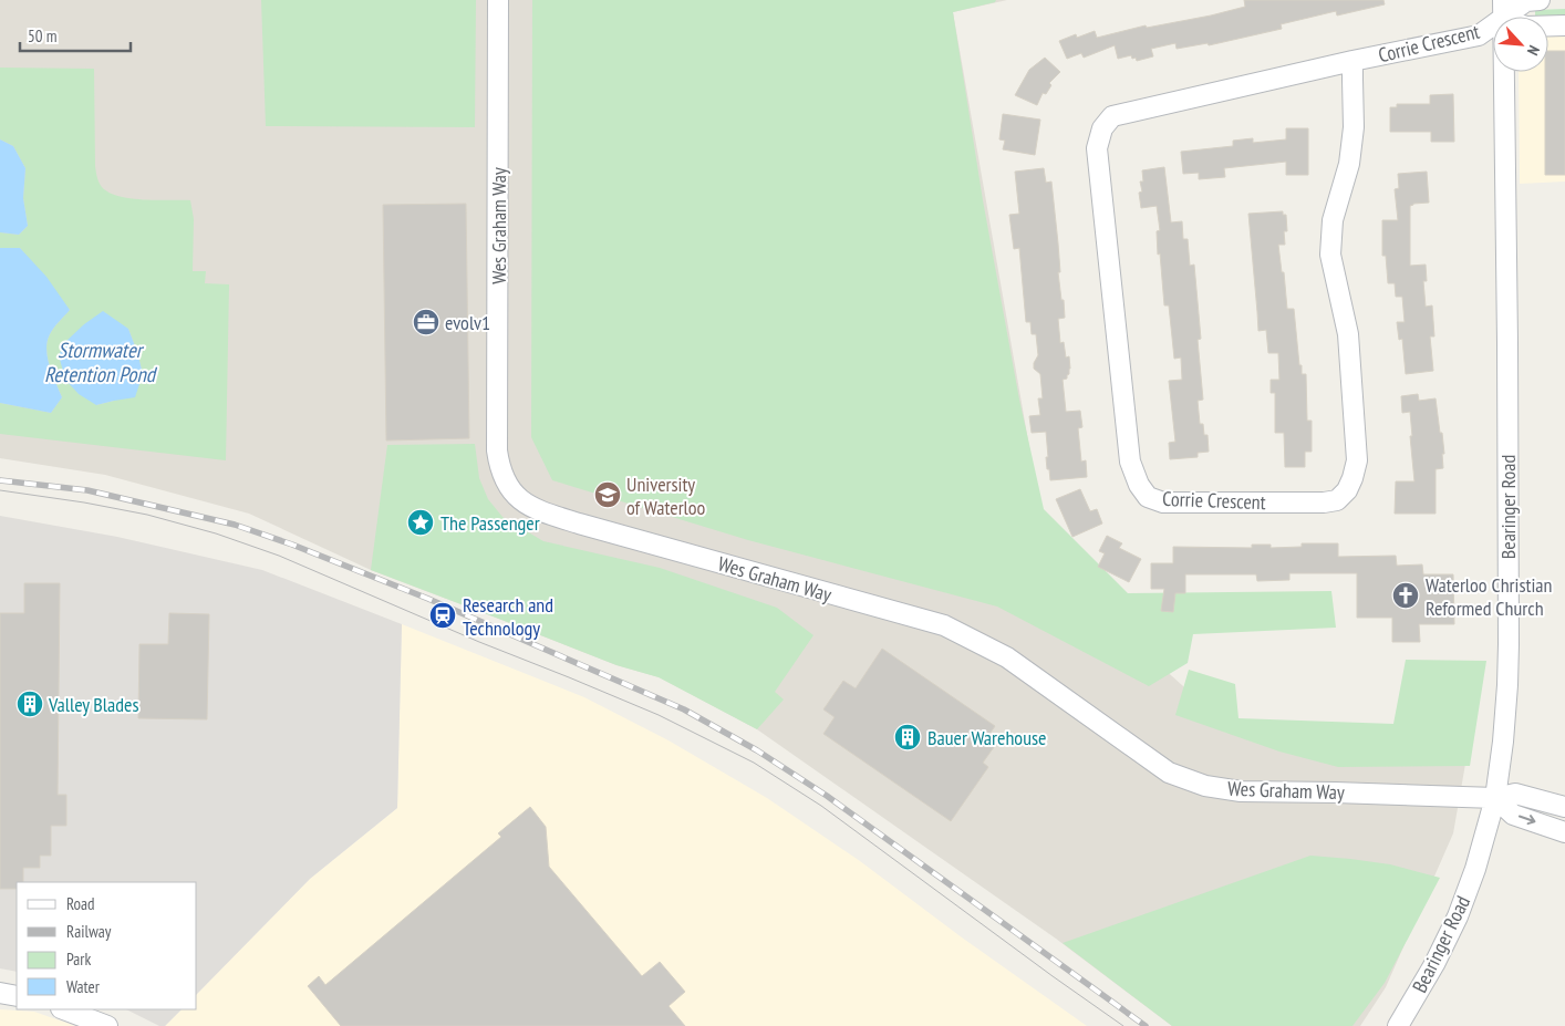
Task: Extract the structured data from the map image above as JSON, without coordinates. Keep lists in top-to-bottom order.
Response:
{
  "streets": {
    "street": ["Corrie Crescent", "Wes Graham Way", "Bearinger Road"]
  },
  "crossings": [
    ["Corrie Crescent", "Bearinger Road"],
    ["Wes Graham Way", "Bearinger Road"]
  ],
  "water": ["Stormwater Retention Pond"],
  "places": {
    "office": ["evolv1"],
    "school or university": ["University of Waterloo"],
    "place": ["The Passenger"],
    "church": ["Waterloo Christian Reformed Church"],
    "station": ["Research and Technology"],
    "building": ["Valley Blades", "Bauer Warehouse"]
  },
  "legend": [
    "Road",
    "Railway",
    "Park",
    "Water"
  ],
  "scale_bar": "50 m",
  "north": "bottom right"
}
